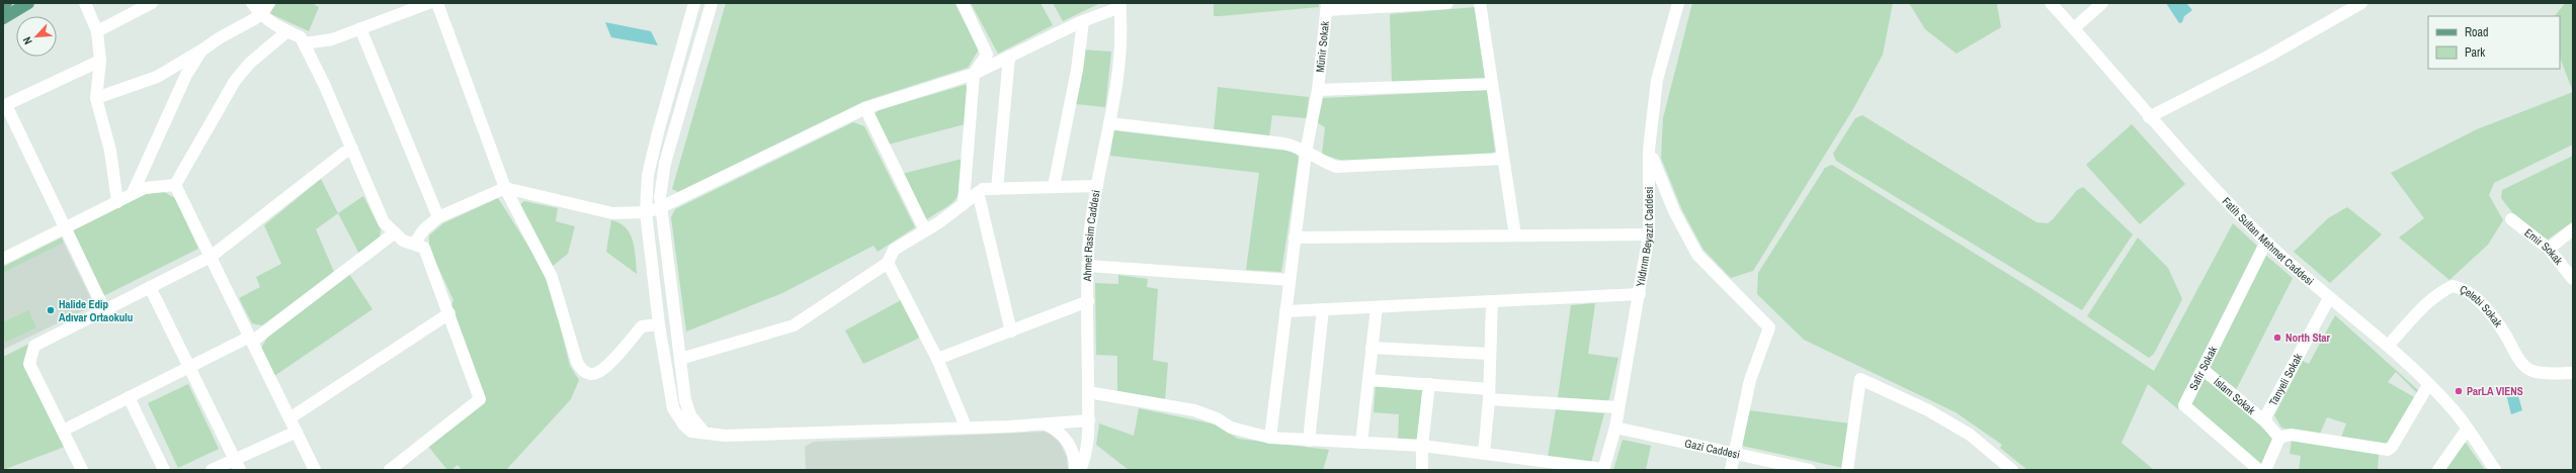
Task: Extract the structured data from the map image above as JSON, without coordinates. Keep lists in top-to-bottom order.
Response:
{
  "streets": {
    "street": [
      "Münir Sokak",
      "Ahmet Rasim Caddesi",
      "Yıldırım Beyazıt Caddesi",
      "Fatih Sultan Mehmet Caddesi",
      "Emir Sokak",
      "Çelebi Sokak",
      "Safir Sokak",
      "Tanyeli Sokak",
      "İslam Sokak",
      "Gazi Caddesi"
    ]
  },
  "crossings": [
    ["Yıldırım Beyazıt Caddesi", "Gazi Caddesi"],
    ["Fatih Sultan Mehmet Caddesi", "Çelebi Sokak"],
    ["Fatih Sultan Mehmet Caddesi", "Safir Sokak"],
    ["Fatih Sultan Mehmet Caddesi", "Tanyeli Sokak"],
    ["Safir Sokak", "İslam Sokak"],
    ["Tanyeli Sokak", "İslam Sokak"]
  ],
  "places": ["Halide Edip Adıvar Ortaokulu", "North Star", "ParLA VIENS"],
  "legend": ["Road", "Park"],
  "north": "bottom left"
}
